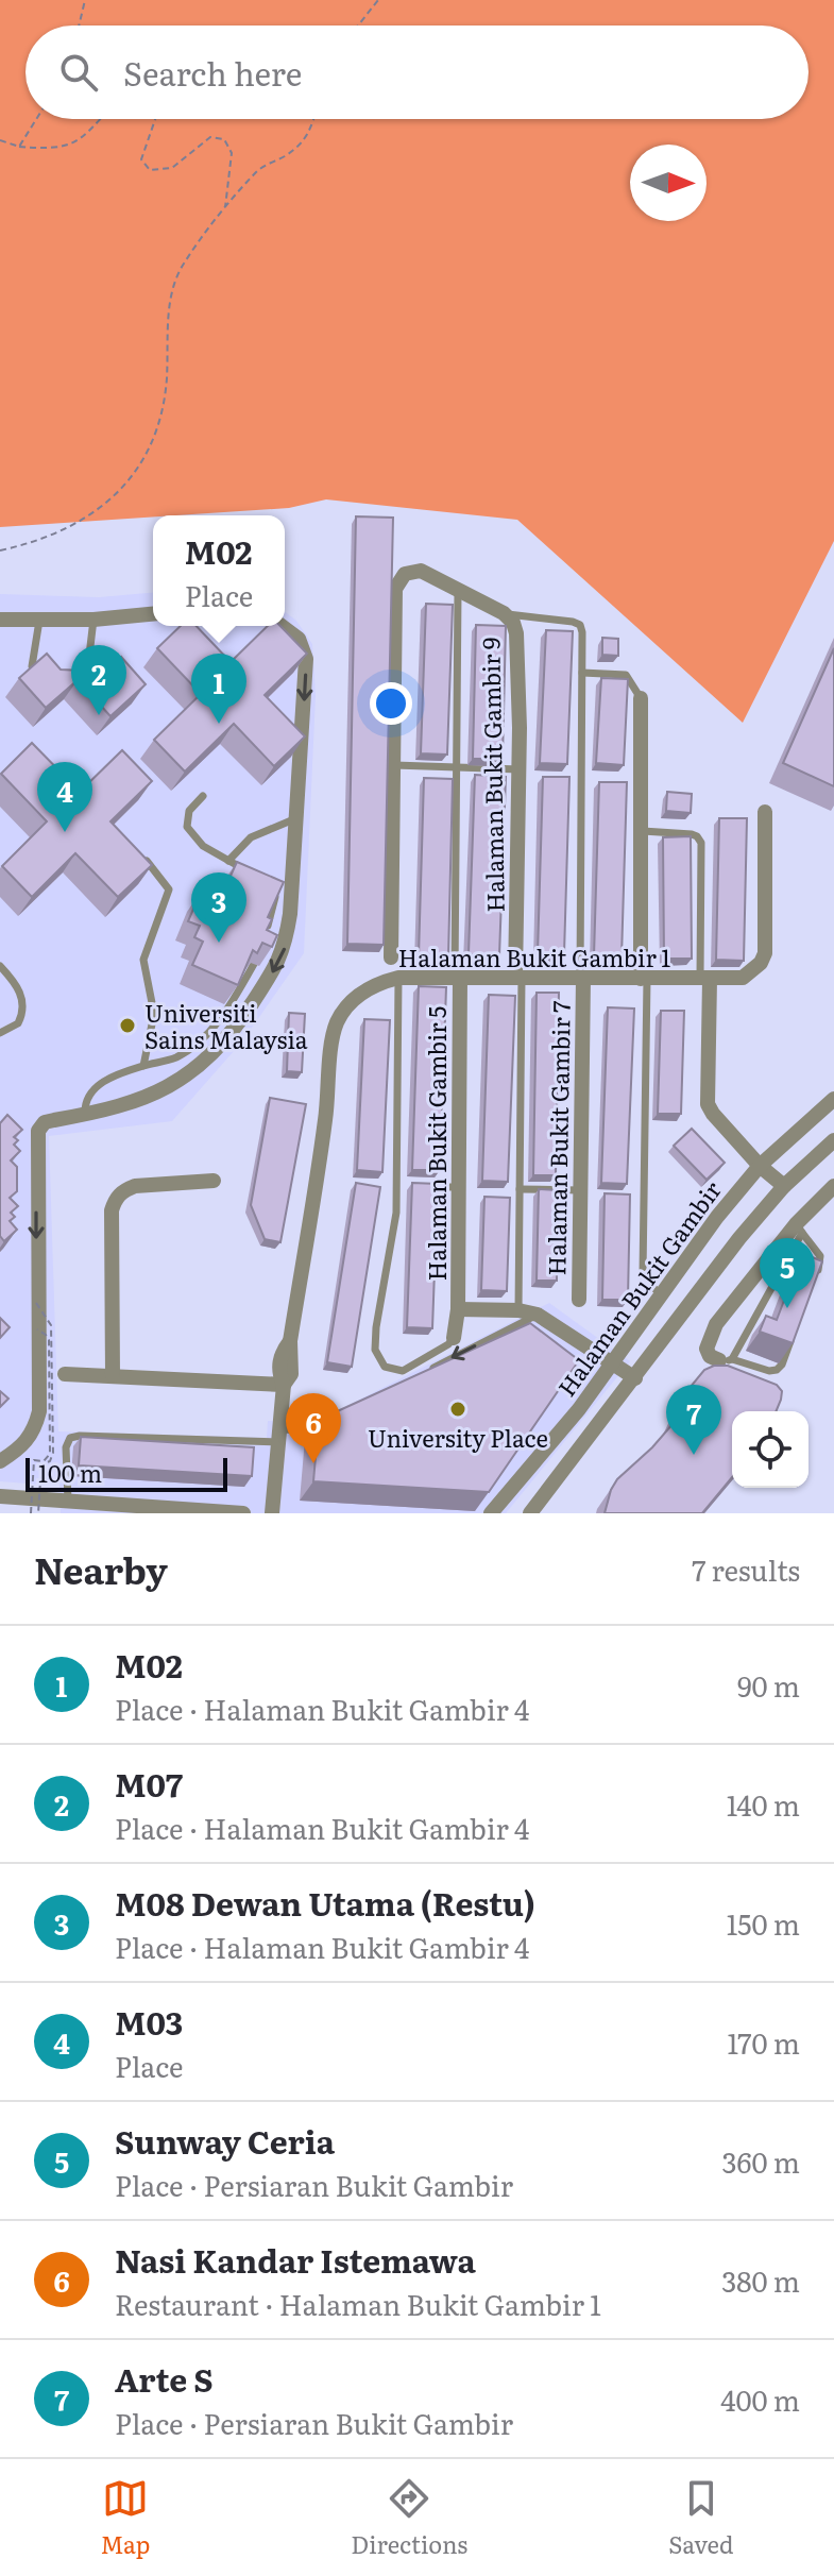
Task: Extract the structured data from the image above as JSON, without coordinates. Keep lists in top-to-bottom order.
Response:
{
  "streets": {
    "street": [
      "Halaman Bukit Gambir 9",
      "Halaman Bukit Gambir 1",
      "Halaman Bukit Gambir 7",
      "Halaman Bukit Gambir 5",
      "Halaman Bukit Gambir"
    ]
  },
  "crossings": [
    ["Halaman Bukit Gambir 9", "Halaman Bukit Gambir 1"],
    ["Halaman Bukit Gambir 1", "Halaman Bukit Gambir 7"],
    ["Halaman Bukit Gambir 1", "Halaman Bukit Gambir 5"],
    ["Halaman Bukit Gambir 5", "Halaman Bukit Gambir"]
  ],
  "places": ["Universiti Sains Malaysia", "University Place"],
  "scale_bar": "100 m",
  "north": "right",
  "page": {
    "search": "Search here",
    "popup": ["M02", "Place"],
    "pins": [
      "2",
      "1",
      "4",
      "3",
      "5",
      "7",
      "6"
    ],
    "scale": "100 m",
    "heading": ["Nearby", "7 results"],
    "list": [
      {
        "mark": "1",
        "name": "M02",
        "note": "Place · Halaman Bukit Gambir 4",
        "value": "90 m"
      },
      {
        "mark": "2",
        "name": "M07",
        "note": "Place · Halaman Bukit Gambir 4",
        "value": "140 m"
      },
      {
        "mark": "3",
        "name": "M08 Dewan Utama (Restu)",
        "note": "Place · Halaman Bukit Gambir 4",
        "value": "150 m"
      },
      {
        "mark": "4",
        "name": "M03",
        "note": "Place",
        "value": "170 m"
      },
      {
        "mark": "5",
        "name": "Sunway Ceria",
        "note": "Place · Persiaran Bukit Gambir",
        "value": "360 m"
      },
      {
        "mark": "6",
        "name": "Nasi Kandar Istemawa",
        "note": "Restaurant · Halaman Bukit Gambir 1",
        "value": "380 m"
      },
      {
        "mark": "7",
        "name": "Arte S",
        "note": "Place · Persiaran Bukit Gambir",
        "value": "400 m"
      }
    ],
    "nav": ["Map", "Directions", "Saved"]
  }
}
